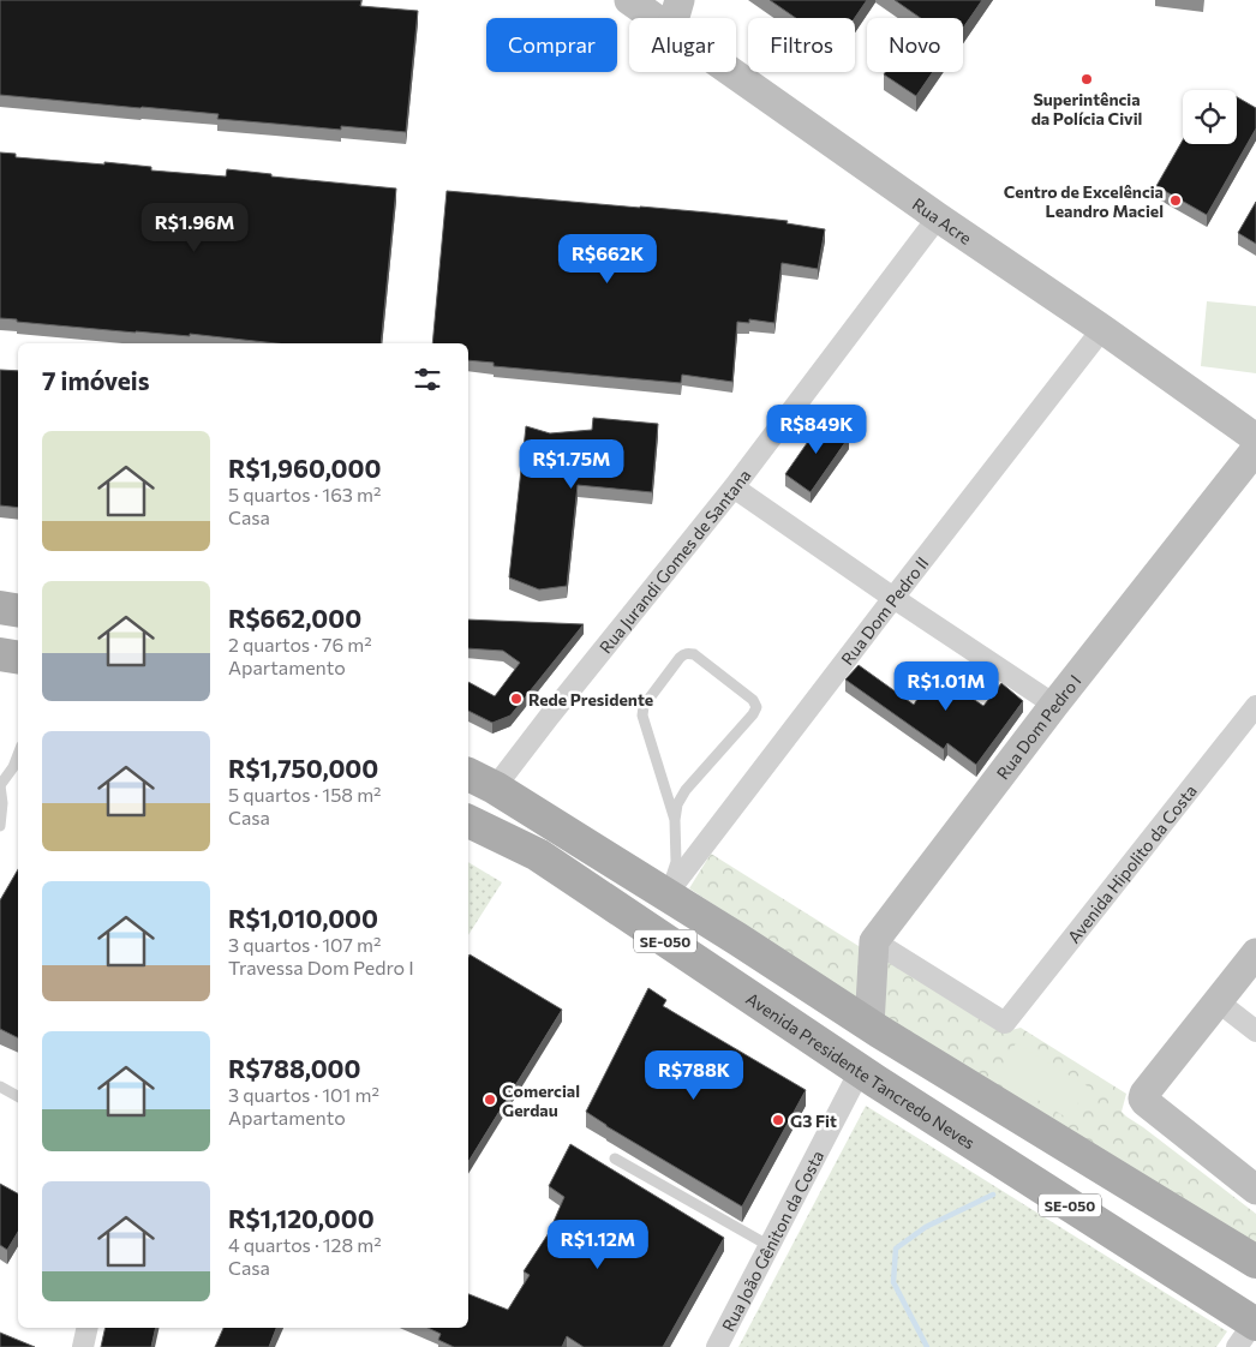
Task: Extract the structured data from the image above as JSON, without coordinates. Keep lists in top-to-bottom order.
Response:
{
  "streets": {
    "main road": ["SE-050", "Avenida Presidente Tancredo Neves"],
    "street": [
      "Rua Acre",
      "Rua Jurandi Gomes de Santana",
      "Rua Dom Pedro II",
      "Rua Dom Pedro I",
      "Avenida Hipolito da Costa",
      "Rua João Gêniton da Costa"
    ]
  },
  "crossings": [
    ["Rua Acre", "Rua Jurandi Gomes de Santana"],
    ["Rua Acre", "Rua Dom Pedro II"],
    ["Rua Jurandi Gomes de Santana", "SE-050"],
    ["Rua Dom Pedro II", "SE-050"],
    ["Rua Dom Pedro I", "Avenida Hipolito da Costa"],
    ["Avenida Presidente Tancredo Neves", "Rua João Gêniton da Costa"]
  ],
  "places": [
    "Superintência da Polícia Civil",
    "Centro de Excelência Leandro Maciel",
    "Rede Presidente",
    "Comercial Gerdau",
    "G3 Fit"
  ],
  "page": {
    "chip": [
      "Comprar",
      "Alugar",
      "Filtros",
      "Novo"
    ],
    "price": [
      "R$1.96M",
      "R$662K",
      "R$849K",
      "R$1.75M",
      "R$1.01M",
      "R$788K",
      "R$1.12M"
    ],
    "heading": "7 imóveis",
    "list": [
      {
        "name": "R$1,960,000",
        "note": "5 quartos · 163 m² · Casa"
      },
      {
        "name": "R$662,000",
        "note": "2 quartos · 76 m² · Apartamento"
      },
      {
        "name": "R$1,750,000",
        "note": "5 quartos · 158 m² · Casa"
      },
      {
        "name": "R$1,010,000",
        "note": "3 quartos · 107 m² · Travessa Dom Pedro I"
      },
      {
        "name": "R$788,000",
        "note": "3 quartos · 101 m² · Apartamento"
      },
      {
        "name": "R$1,120,000",
        "note": "4 quartos · 128 m² · Casa"
      }
    ]
  }
}
